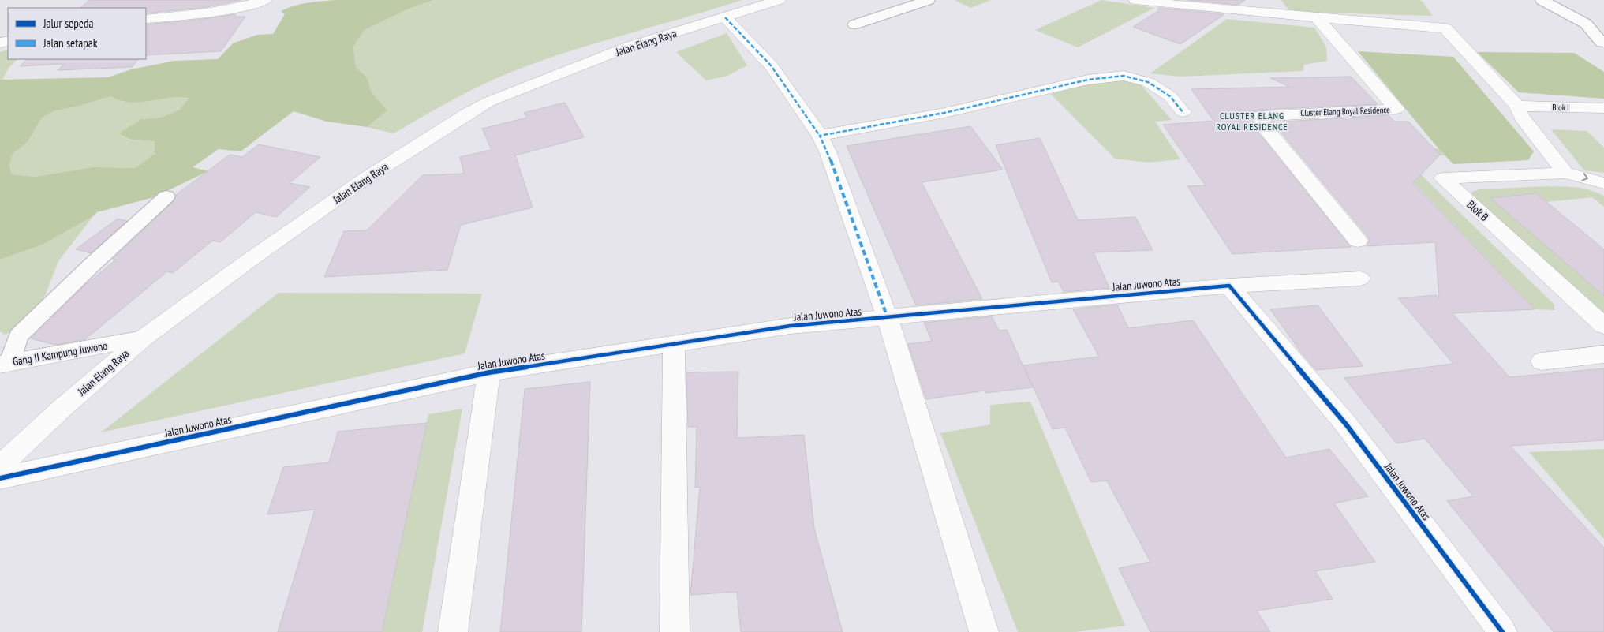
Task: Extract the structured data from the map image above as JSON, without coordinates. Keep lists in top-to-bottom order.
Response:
{
  "streets": {
    "street": [
      "Jalan Elang Raya",
      "Blok I",
      "Cluster Elang Royal Residence",
      "Blok B",
      "Jalan Juwono Atas",
      "Gang II Kampung Juwono"
    ]
  },
  "crossings": [
    ["Jalan Elang Raya", "Gang II Kampung Juwono"]
  ],
  "districts": ["CLUSTER ELANG ROYAL RESIDENCE"],
  "legend": ["Jalur sepeda", "Jalan setapak"]
}
